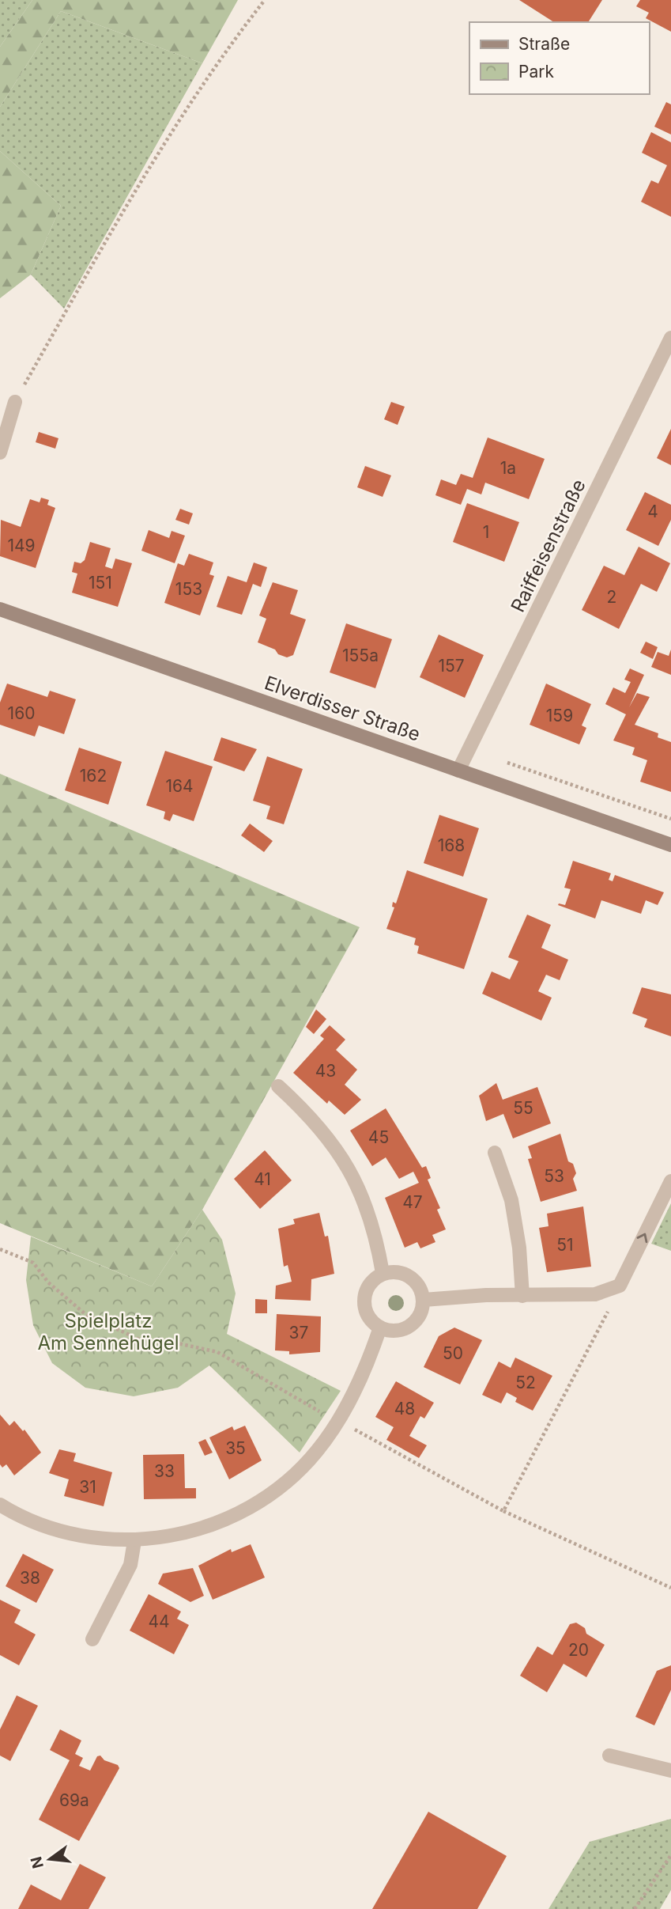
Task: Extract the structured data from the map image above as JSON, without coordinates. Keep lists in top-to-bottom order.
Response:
{
  "streets": {
    "main road": ["Elverdisser Straße"],
    "street": ["Raiffeisenstraße"]
  },
  "crossings": [
    ["Raiffeisenstraße", "Elverdisser Straße"]
  ],
  "parks": ["Spielplatz Am Sennehügel"],
  "house_numbers": [
    "1a",
    "4",
    "1",
    "149",
    "151",
    "153",
    "2",
    "155a",
    "157",
    "160",
    "159",
    "162",
    "164",
    "168",
    "43",
    "55",
    "45",
    "53",
    "41",
    "47",
    "51",
    "37",
    "50",
    "52",
    "48",
    "35",
    "33",
    "31",
    "38",
    "44",
    "20",
    "69a"
  ],
  "legend": ["Straße", "Park"],
  "north": "left"
}
